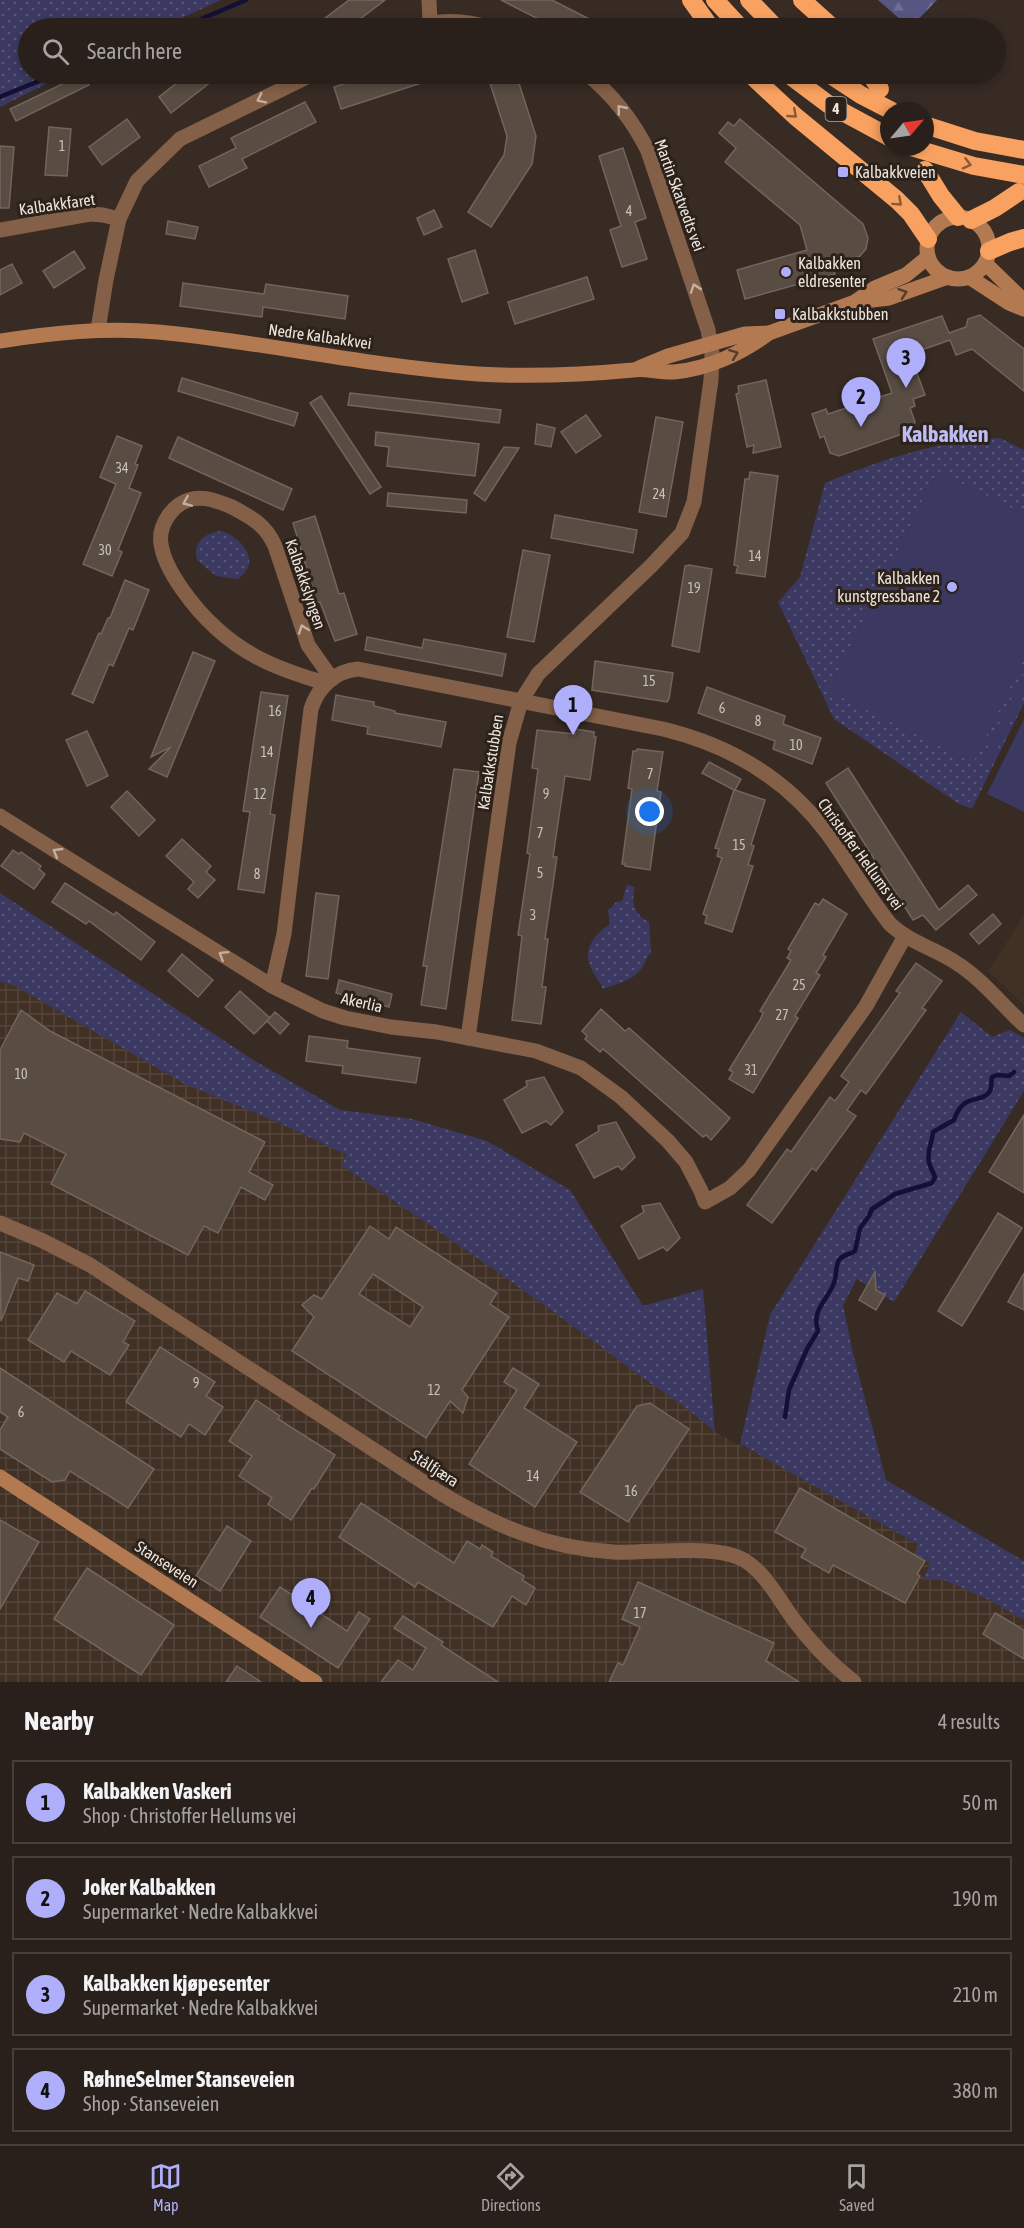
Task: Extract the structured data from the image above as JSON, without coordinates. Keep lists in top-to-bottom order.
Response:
{
  "streets": {
    "highway": ["4"],
    "main road": ["Nedre Kalbakkvei", "Stanseveien"],
    "street": [
      "Martin Skatvedts vei",
      "Kalbakkfaret",
      "Kalbakkslyngen",
      "Kalbakkstubben",
      "Christoffer Hellums vei",
      "Akerlia",
      "Stålfjæra"
    ]
  },
  "crossings": [
    ["Martin Skatvedts vei", "Nedre Kalbakkvei"],
    ["Martin Skatvedts vei", "Kalbakkstubben"],
    ["Nedre Kalbakkvei", "Kalbakkstubben"],
    ["Kalbakkslyngen", "Christoffer Hellums vei"],
    ["Kalbakkstubben", "Christoffer Hellums vei"],
    ["Kalbakkstubben", "Akerlia"],
    ["Christoffer Hellums vei", "Akerlia"]
  ],
  "one_way": ["Martin Skatvedts vei"],
  "districts": ["Kalbakken"],
  "places": {
    "transit": ["Kalbakkveien", "Kalbakkstubben"],
    "other": ["Kalbakken eldresenter", "Kalbakken kunstgressbane 2"]
  },
  "house_numbers": [
    "1",
    "4",
    "34",
    "24",
    "30",
    "14",
    "19",
    "15",
    "6",
    "16",
    "8",
    "10",
    "14",
    "7",
    "12",
    "9",
    "7",
    "15",
    "5",
    "8",
    "3",
    "25",
    "27",
    "31",
    "10",
    "9",
    "12",
    "6",
    "14",
    "16",
    "17"
  ],
  "north": "top right",
  "page": {
    "search": "Search here",
    "pins": [
      "3",
      "2",
      "1",
      "4"
    ],
    "heading": ["Nearby", "4 results"],
    "list": [
      {
        "mark": "1",
        "name": "Kalbakken Vaskeri",
        "note": "Shop · Christoffer Hellums vei",
        "value": "50 m"
      },
      {
        "mark": "2",
        "name": "Joker Kalbakken",
        "note": "Supermarket · Nedre Kalbakkvei",
        "value": "190 m"
      },
      {
        "mark": "3",
        "name": "Kalbakken kjøpesenter",
        "note": "Supermarket · Nedre Kalbakkvei",
        "value": "210 m"
      },
      {
        "mark": "4",
        "name": "RøhneSelmer Stanseveien",
        "note": "Shop · Stanseveien",
        "value": "380 m"
      }
    ],
    "nav": ["Map", "Directions", "Saved"]
  }
}
